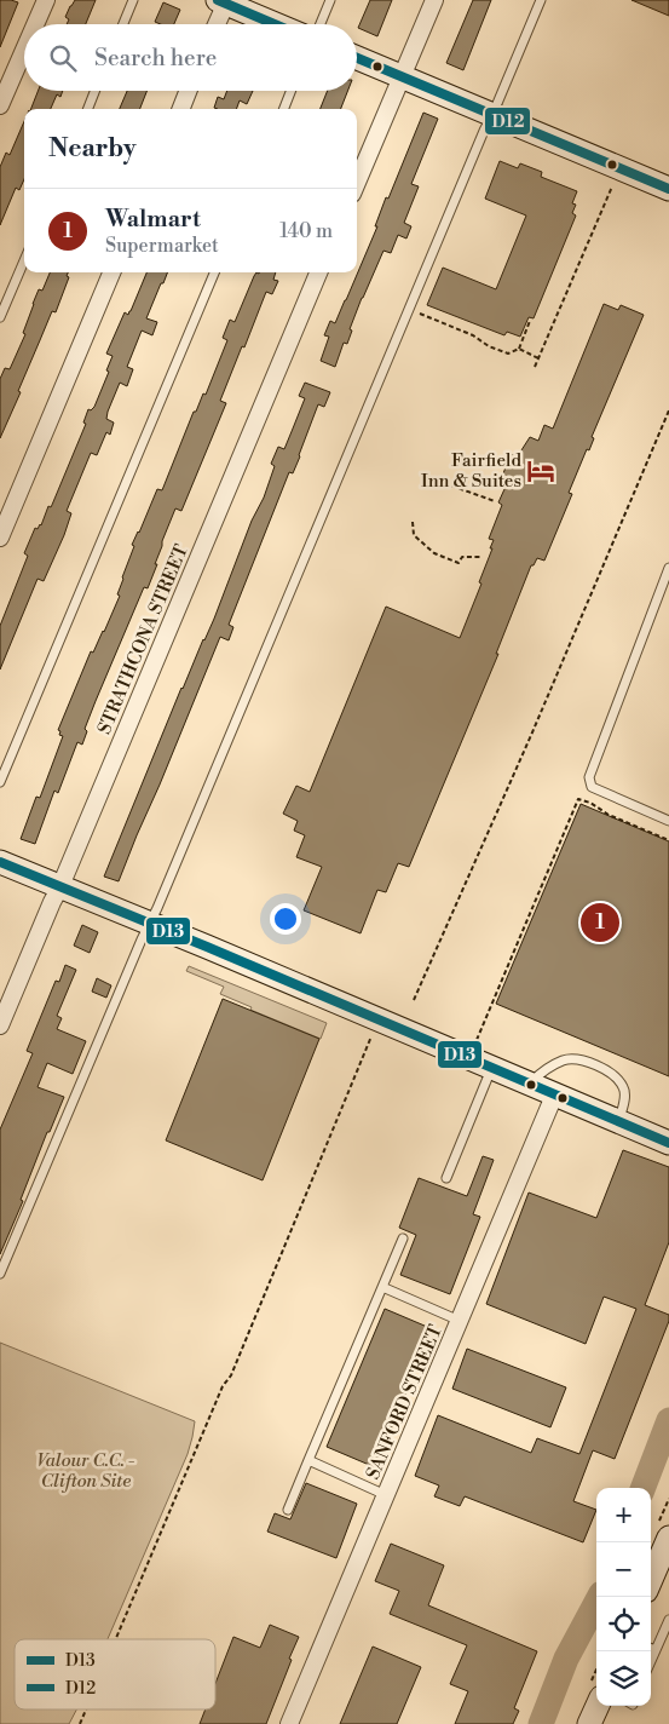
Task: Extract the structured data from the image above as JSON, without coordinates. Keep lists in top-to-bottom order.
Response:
{
  "streets": {
    "street": ["STRATHCONA STREET", "SANFORD STREET"]
  },
  "parks": ["Valour C.C. - Clifton Site"],
  "places": {
    "hotel": ["Fairfield Inn & Suites"]
  },
  "lines": ["transit line D12", "transit line D13"],
  "legend": ["D13", "D12"],
  "page": {
    "search": "Search here",
    "heading": "Nearby",
    "list": [
      {
        "mark": "1",
        "name": "Walmart",
        "note": "Supermarket",
        "value": "140 m"
      }
    ],
    "pins": "1",
    "map_buttons": ["+", "−"]
  }
}
